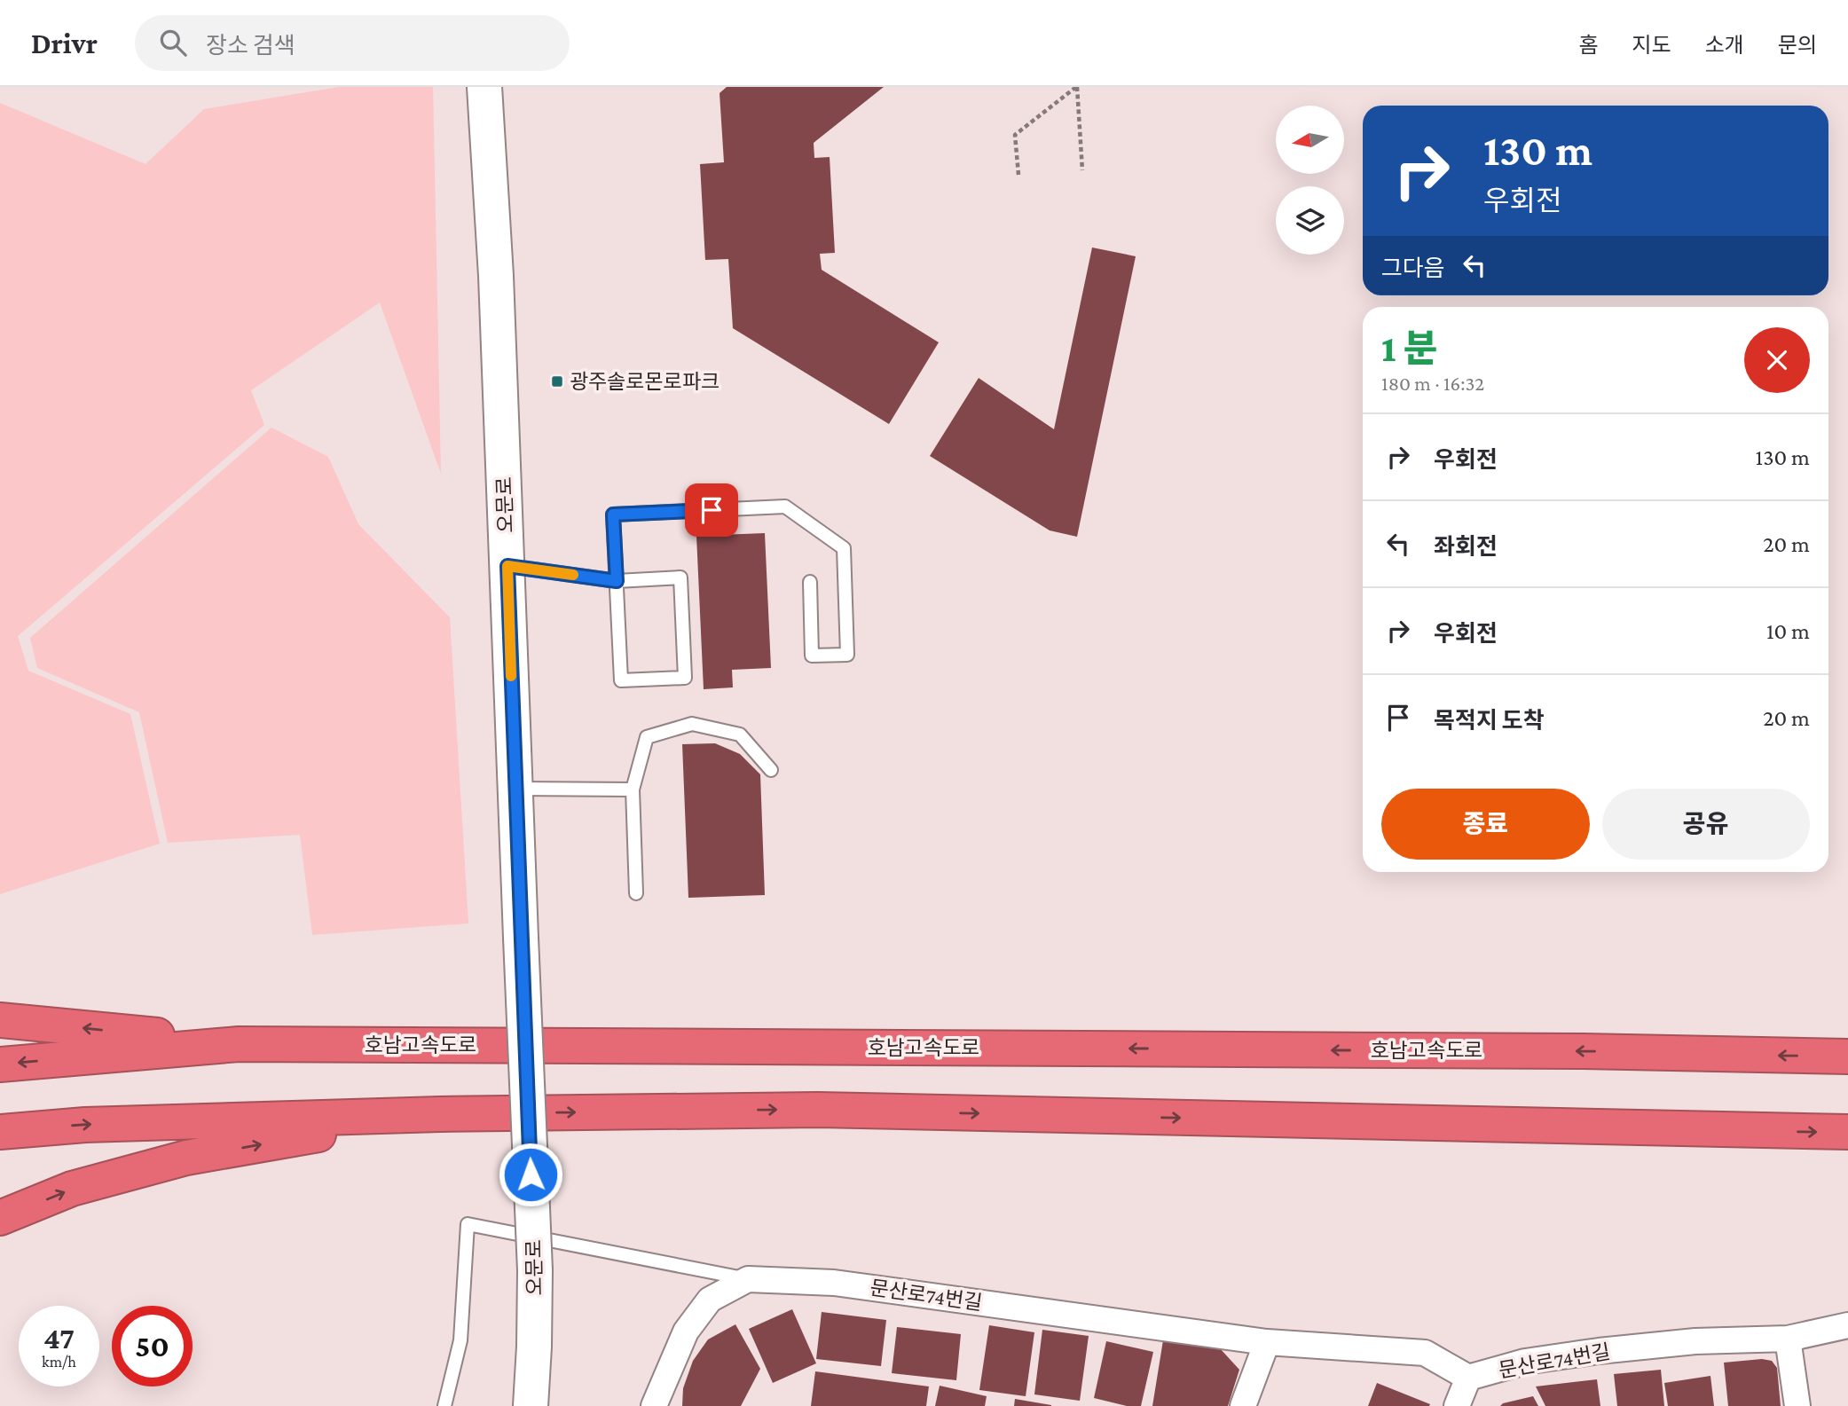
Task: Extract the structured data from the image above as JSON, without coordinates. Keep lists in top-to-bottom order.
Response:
{
  "streets": {
    "highway": ["호남고속도로"],
    "main road": ["오문로"],
    "street": ["문산로74번길"]
  },
  "places": {
    "transit": ["광주솔로몬로파크"]
  },
  "north": "left",
  "page": {
    "header": "Drivr",
    "search": "장소 검색",
    "nav": [
      "홈",
      "지도",
      "소개",
      "문의"
    ],
    "turn": ["130 m", "우회전"],
    "then": "그다음",
    "heading": ["1 분", "180 m · 16:32"],
    "list": [
      {
        "name": "우회전",
        "value": "130 m"
      },
      {
        "name": "좌회전",
        "value": "20 m"
      },
      {
        "name": "우회전",
        "value": "10 m"
      },
      {
        "name": "목적지 도착",
        "value": "20 m"
      }
    ],
    "buttons": ["종료", "공유"],
    "speed": "47 km/h",
    "limit": "50"
  }
}
